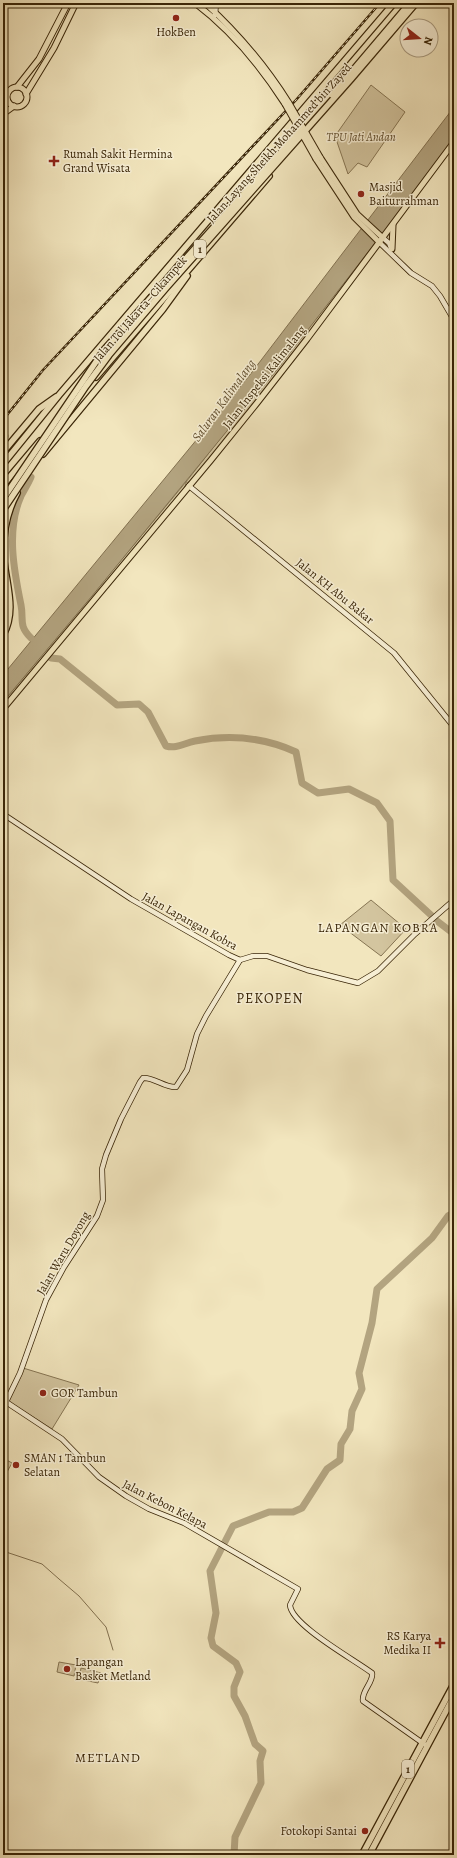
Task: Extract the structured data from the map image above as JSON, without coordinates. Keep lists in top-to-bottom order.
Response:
{
  "streets": {
    "highway": ["Jalan Layang Sheikh Mohammed bin Zayed", "1", "Jalan Tol Jakarta–Cikampek"],
    "main road": ["Jalan Inspeksi Kalimalang"],
    "street": [
      "Jalan KH Abu Bakar",
      "Jalan Lapangan Kobra",
      "Jalan Waru Doyong",
      "Jalan Kebon Kelapa"
    ]
  },
  "crossings": [
    ["Jalan Layang Sheikh Mohammed bin Zayed", "Jalan Tol Jakarta–Cikampek"],
    ["1", "Jalan Kebon Kelapa"],
    ["Jalan Inspeksi Kalimalang", "Jalan KH Abu Bakar"],
    ["Jalan Lapangan Kobra", "Jalan Waru Doyong"],
    ["Jalan Waru Doyong", "Jalan Kebon Kelapa"]
  ],
  "districts": ["LAPANGAN KOBRA", "PEKOPEN", "METLAND"],
  "water": ["Saluran Kalimalang"],
  "parks": ["TPU Jati Andan"],
  "places": {
    "other": [
      "HokBen",
      "Masjid Baiturrahman",
      "GOR Tambun",
      "SMAN 1 Tambun Selatan",
      "Lapangan Basket Metland",
      "Fotokopi Santai"
    ],
    "health": ["Rumah Sakit Hermina Grand Wisata", "RS Karya Medika II"]
  },
  "north": "right"
}
